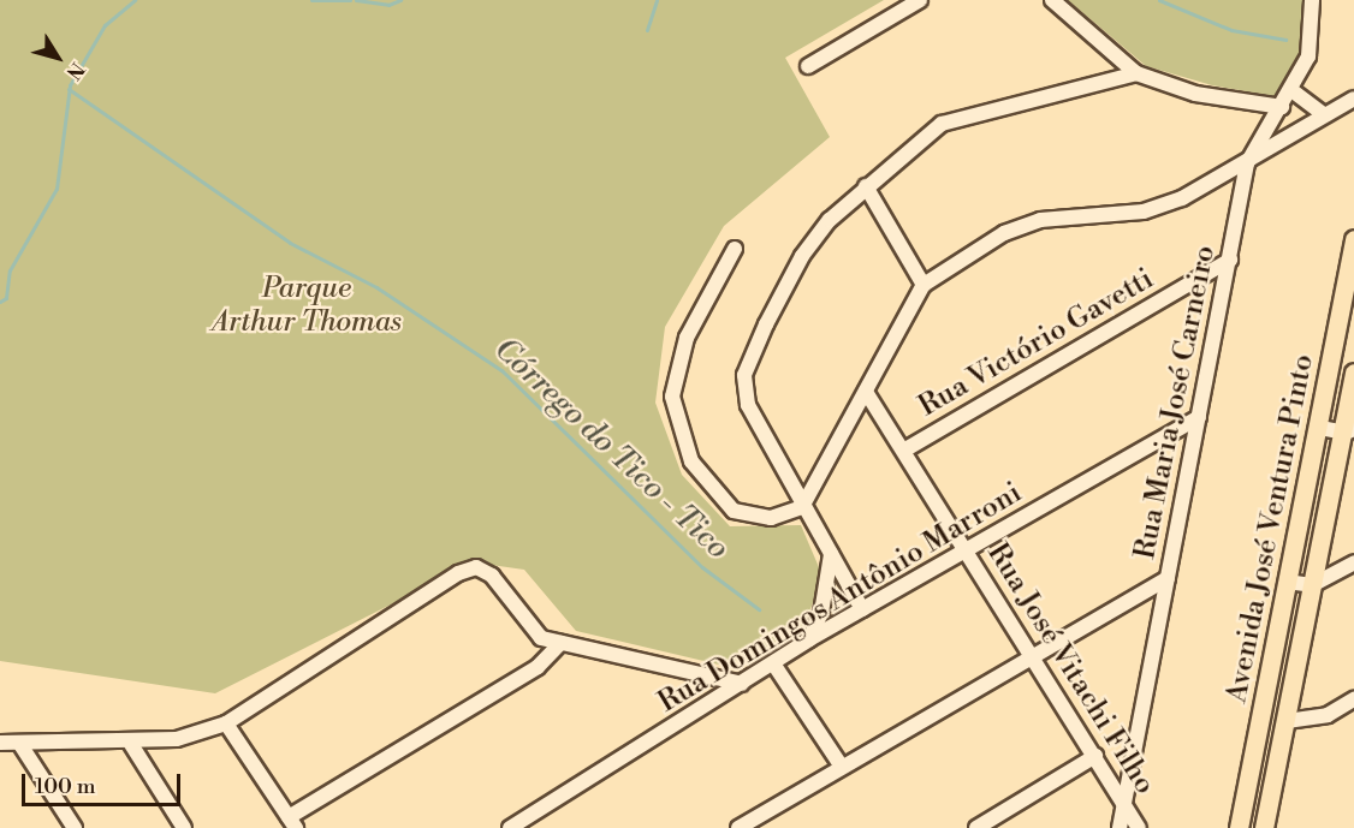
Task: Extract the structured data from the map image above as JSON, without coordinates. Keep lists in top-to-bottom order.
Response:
{
  "streets": {
    "main road": ["Avenida José Ventura Pinto"],
    "street": [
      "Rua Victório Gavetti",
      "Rua Maria José Carneiro",
      "Rua Domingos Antônio Marroni",
      "Rua José Vitachi Filho"
    ]
  },
  "crossings": [
    ["Rua Victório Gavetti", "Rua Maria José Carneiro"],
    ["Rua Victório Gavetti", "Rua José Vitachi Filho"],
    ["Rua Maria José Carneiro", "Rua Domingos Antônio Marroni"],
    ["Rua Maria José Carneiro", "Rua José Vitachi Filho"],
    ["Rua Domingos Antônio Marroni", "Rua José Vitachi Filho"]
  ],
  "water": ["Córrego do Tico - Tico"],
  "parks": ["Parque Arthur Thomas"],
  "scale_bar": "100 m",
  "north": "bottom right"
}
